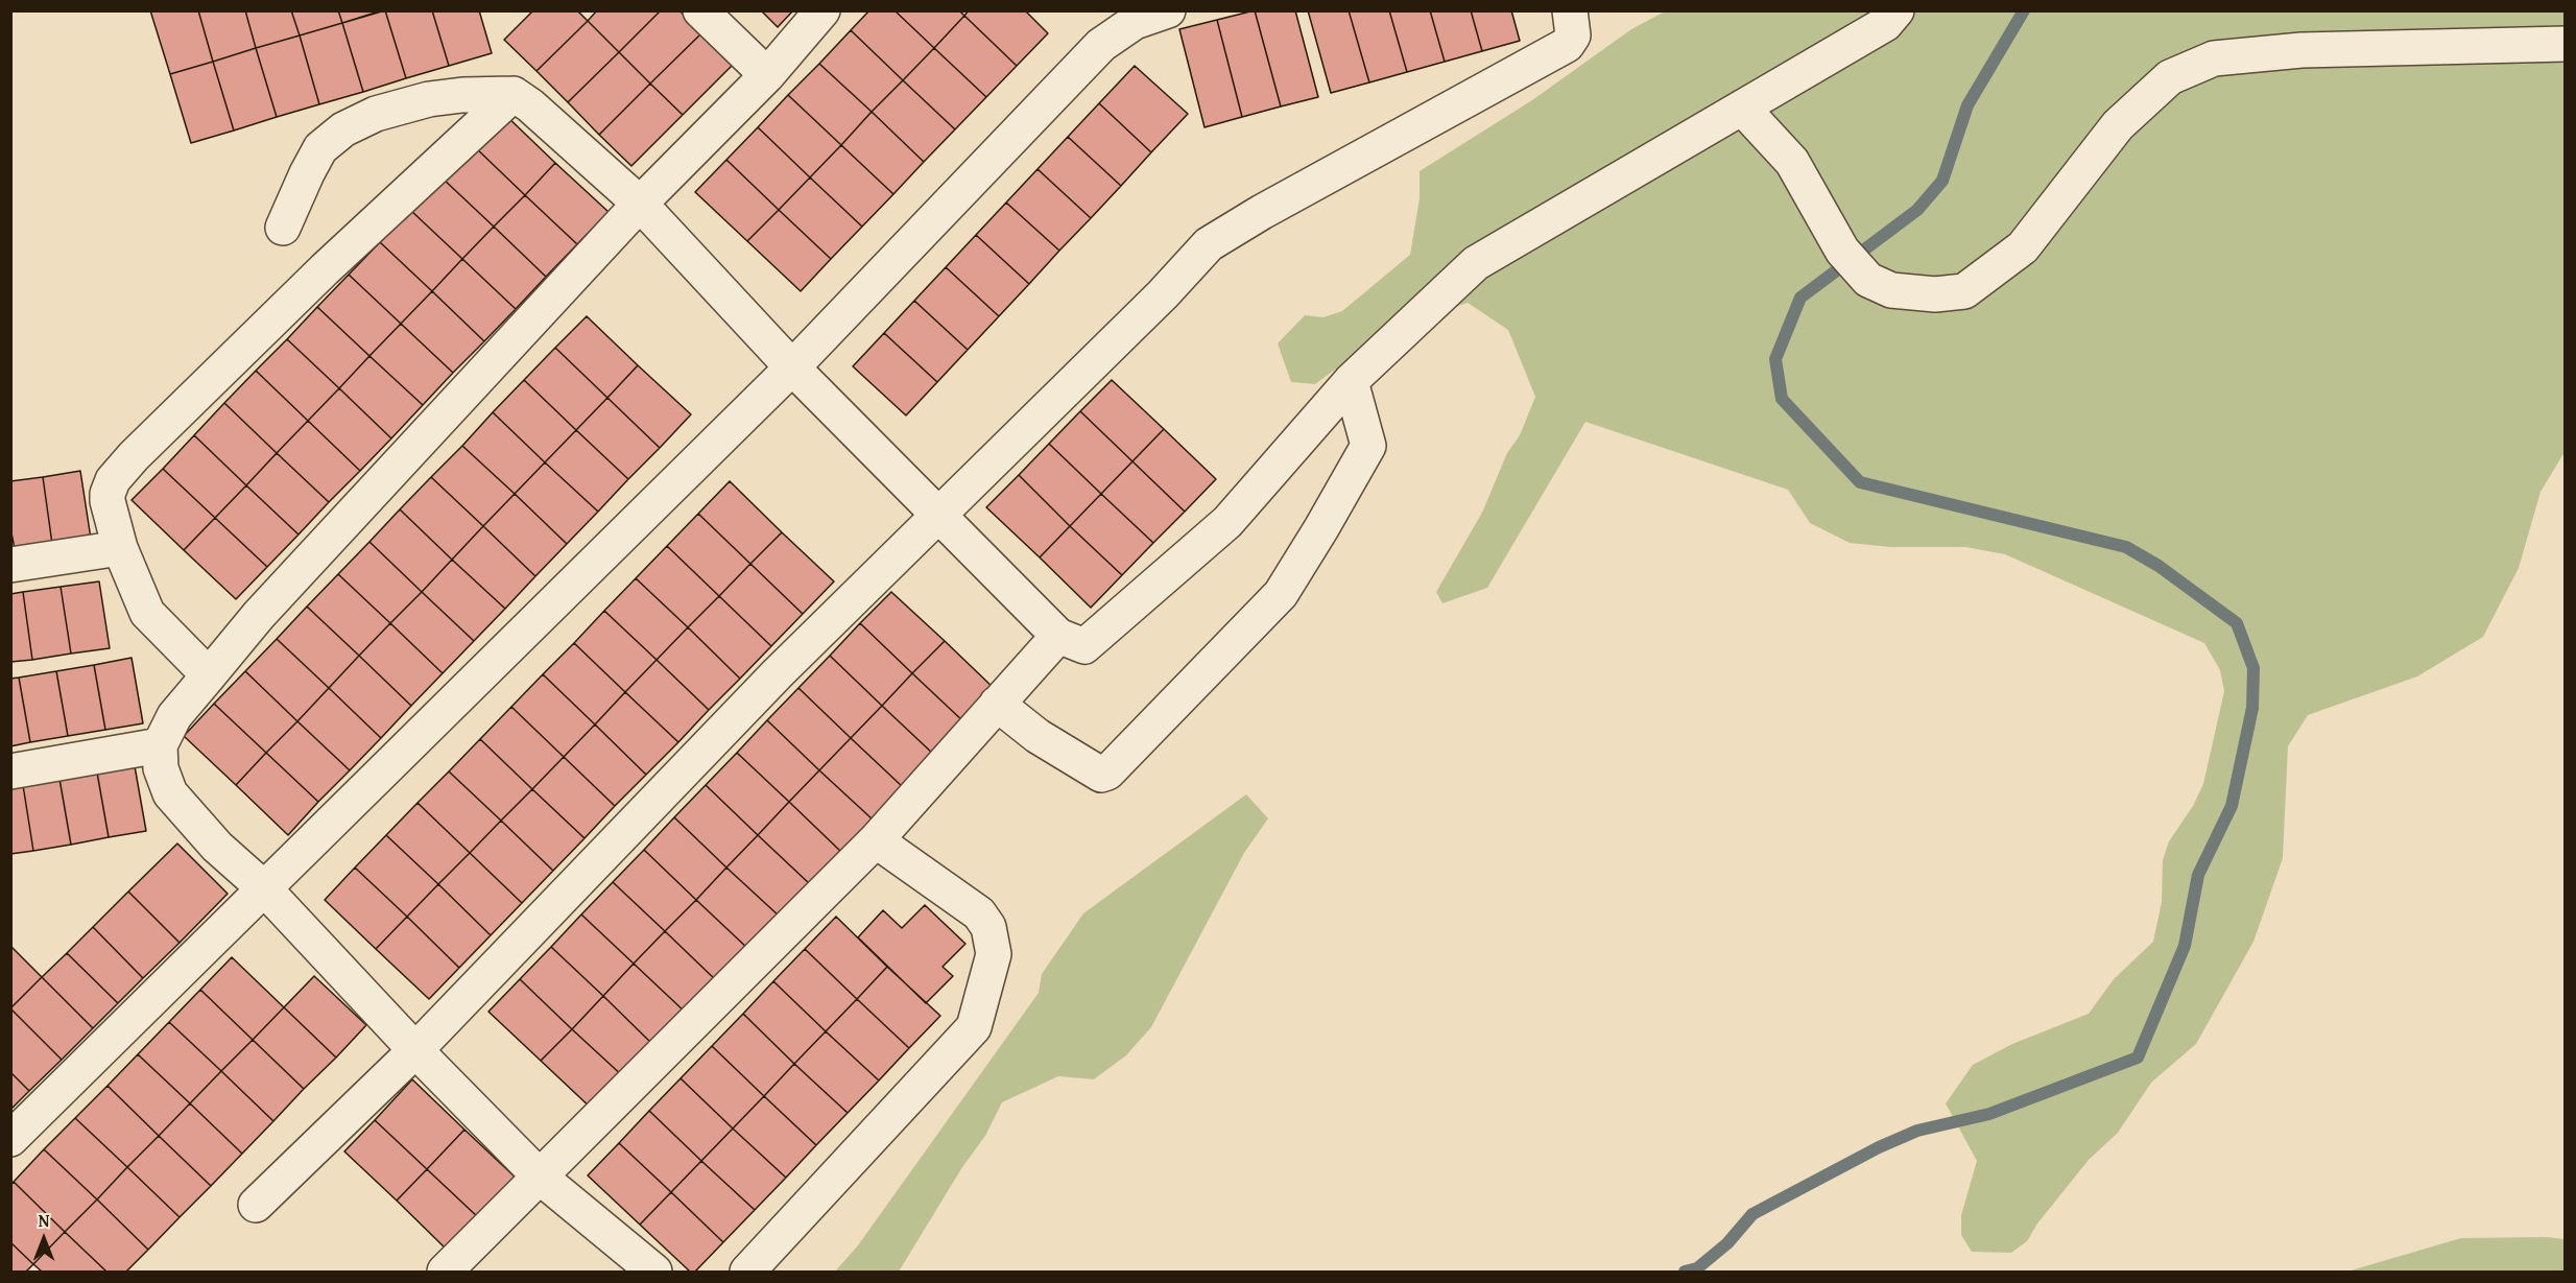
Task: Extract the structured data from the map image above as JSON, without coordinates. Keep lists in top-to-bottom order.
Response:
{
  "north": "top"
}
